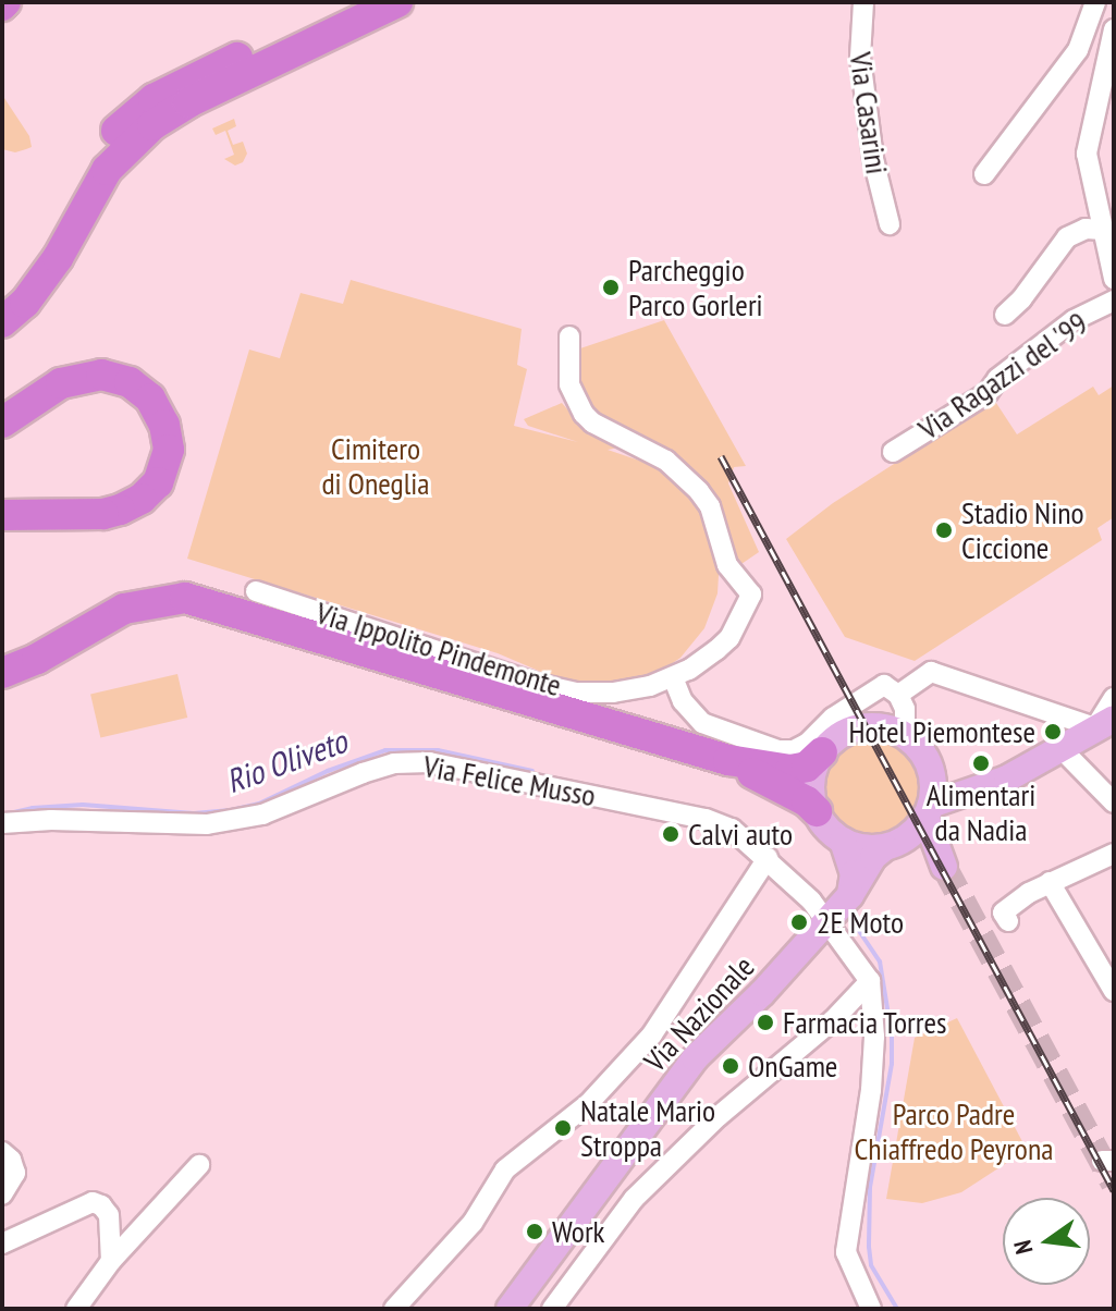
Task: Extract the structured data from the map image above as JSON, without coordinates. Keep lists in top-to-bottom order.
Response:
{
  "streets": {
    "main road": ["Via Nazionale"],
    "street": [
      "Via Casarini",
      "Via Ragazzi del '99",
      "Via Ippolito Pindemonte",
      "Via Felice Musso"
    ]
  },
  "crossings": [
    ["Via Felice Musso", "Via Nazionale"]
  ],
  "water": ["Rio Oliveto"],
  "parks": ["Cimitero di Oneglia", "Parco Padre Chiaffredo Peyrona"],
  "places": [
    "Parcheggio Parco Gorleri",
    "Stadio Nino Ciccione",
    "Hotel Piemontese",
    "Alimentari da Nadia",
    "Calvi auto",
    "2E Moto",
    "Farmacia Torres",
    "OnGame",
    "Natale Mario Stroppa",
    "Work"
  ],
  "north": "left"
}
